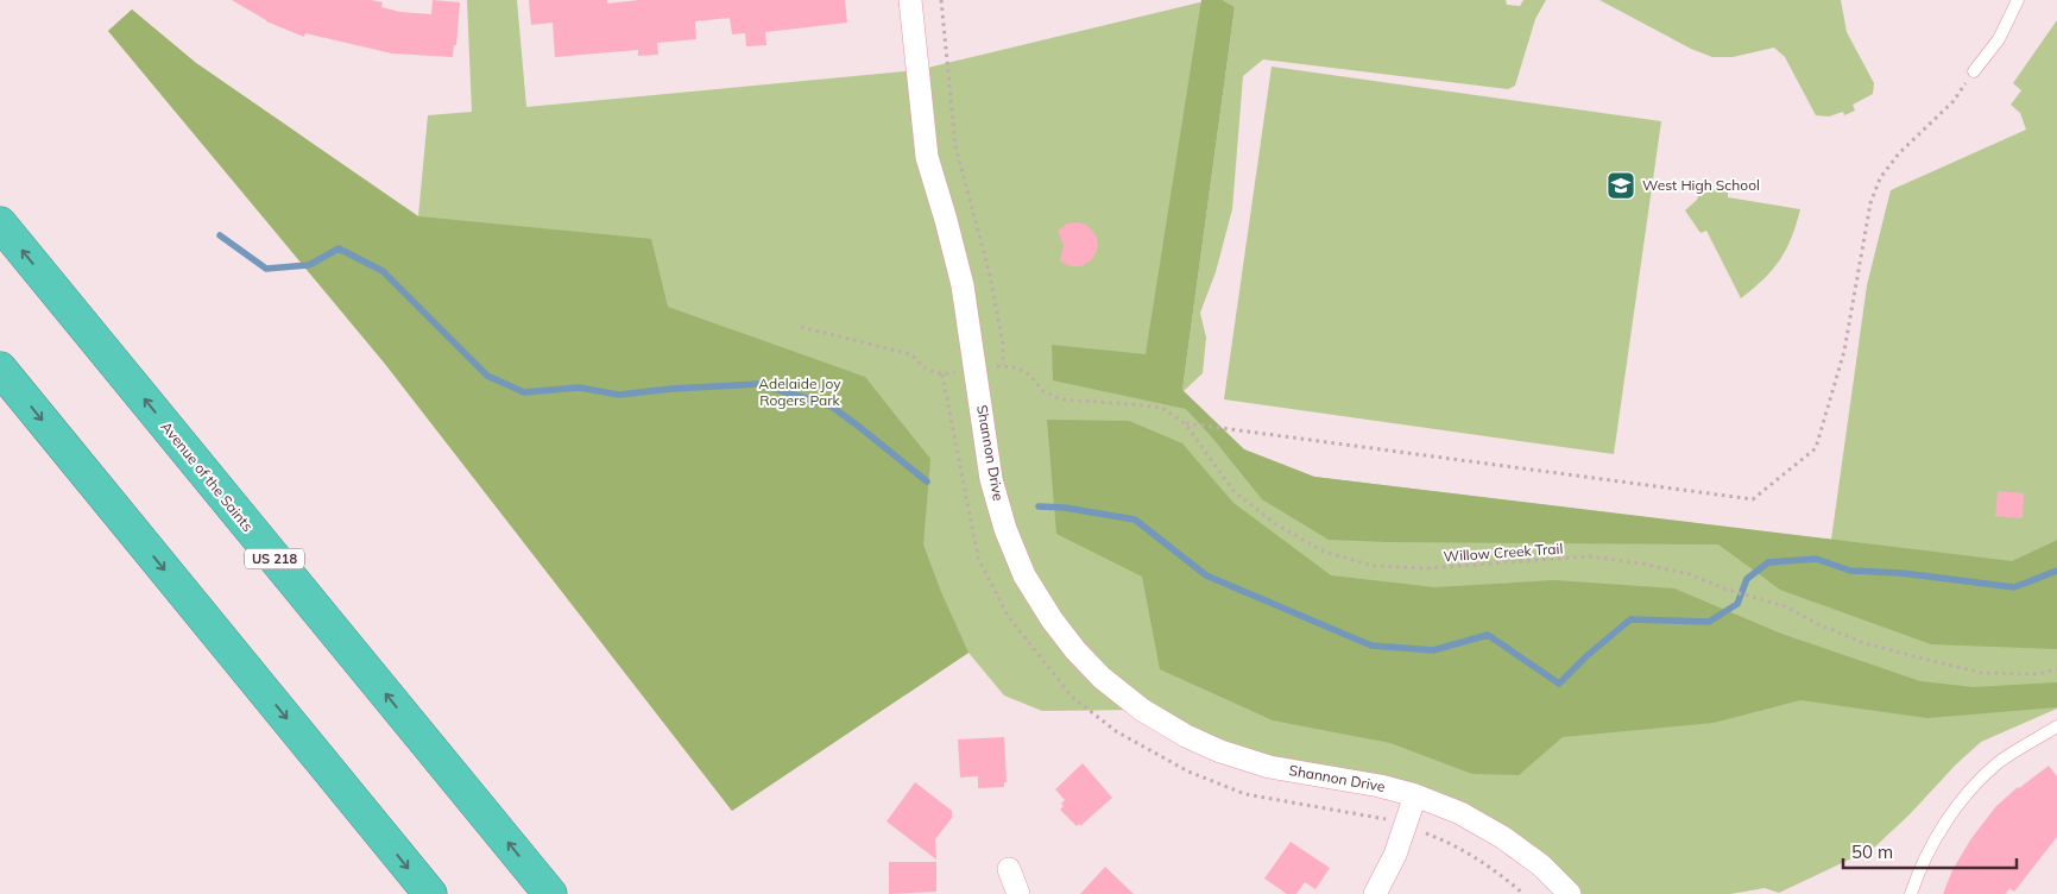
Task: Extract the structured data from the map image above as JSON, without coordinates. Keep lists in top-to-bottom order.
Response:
{
  "streets": {
    "highway": ["Avenue of the Saints", "US 218"],
    "street": ["Shannon Drive"],
    "path": ["Willow Creek Trail"]
  },
  "parks": ["Adelaide Joy Rogers Park"],
  "places": {
    "school or university": ["West High School"]
  },
  "scale_bar": "50 m"
}
